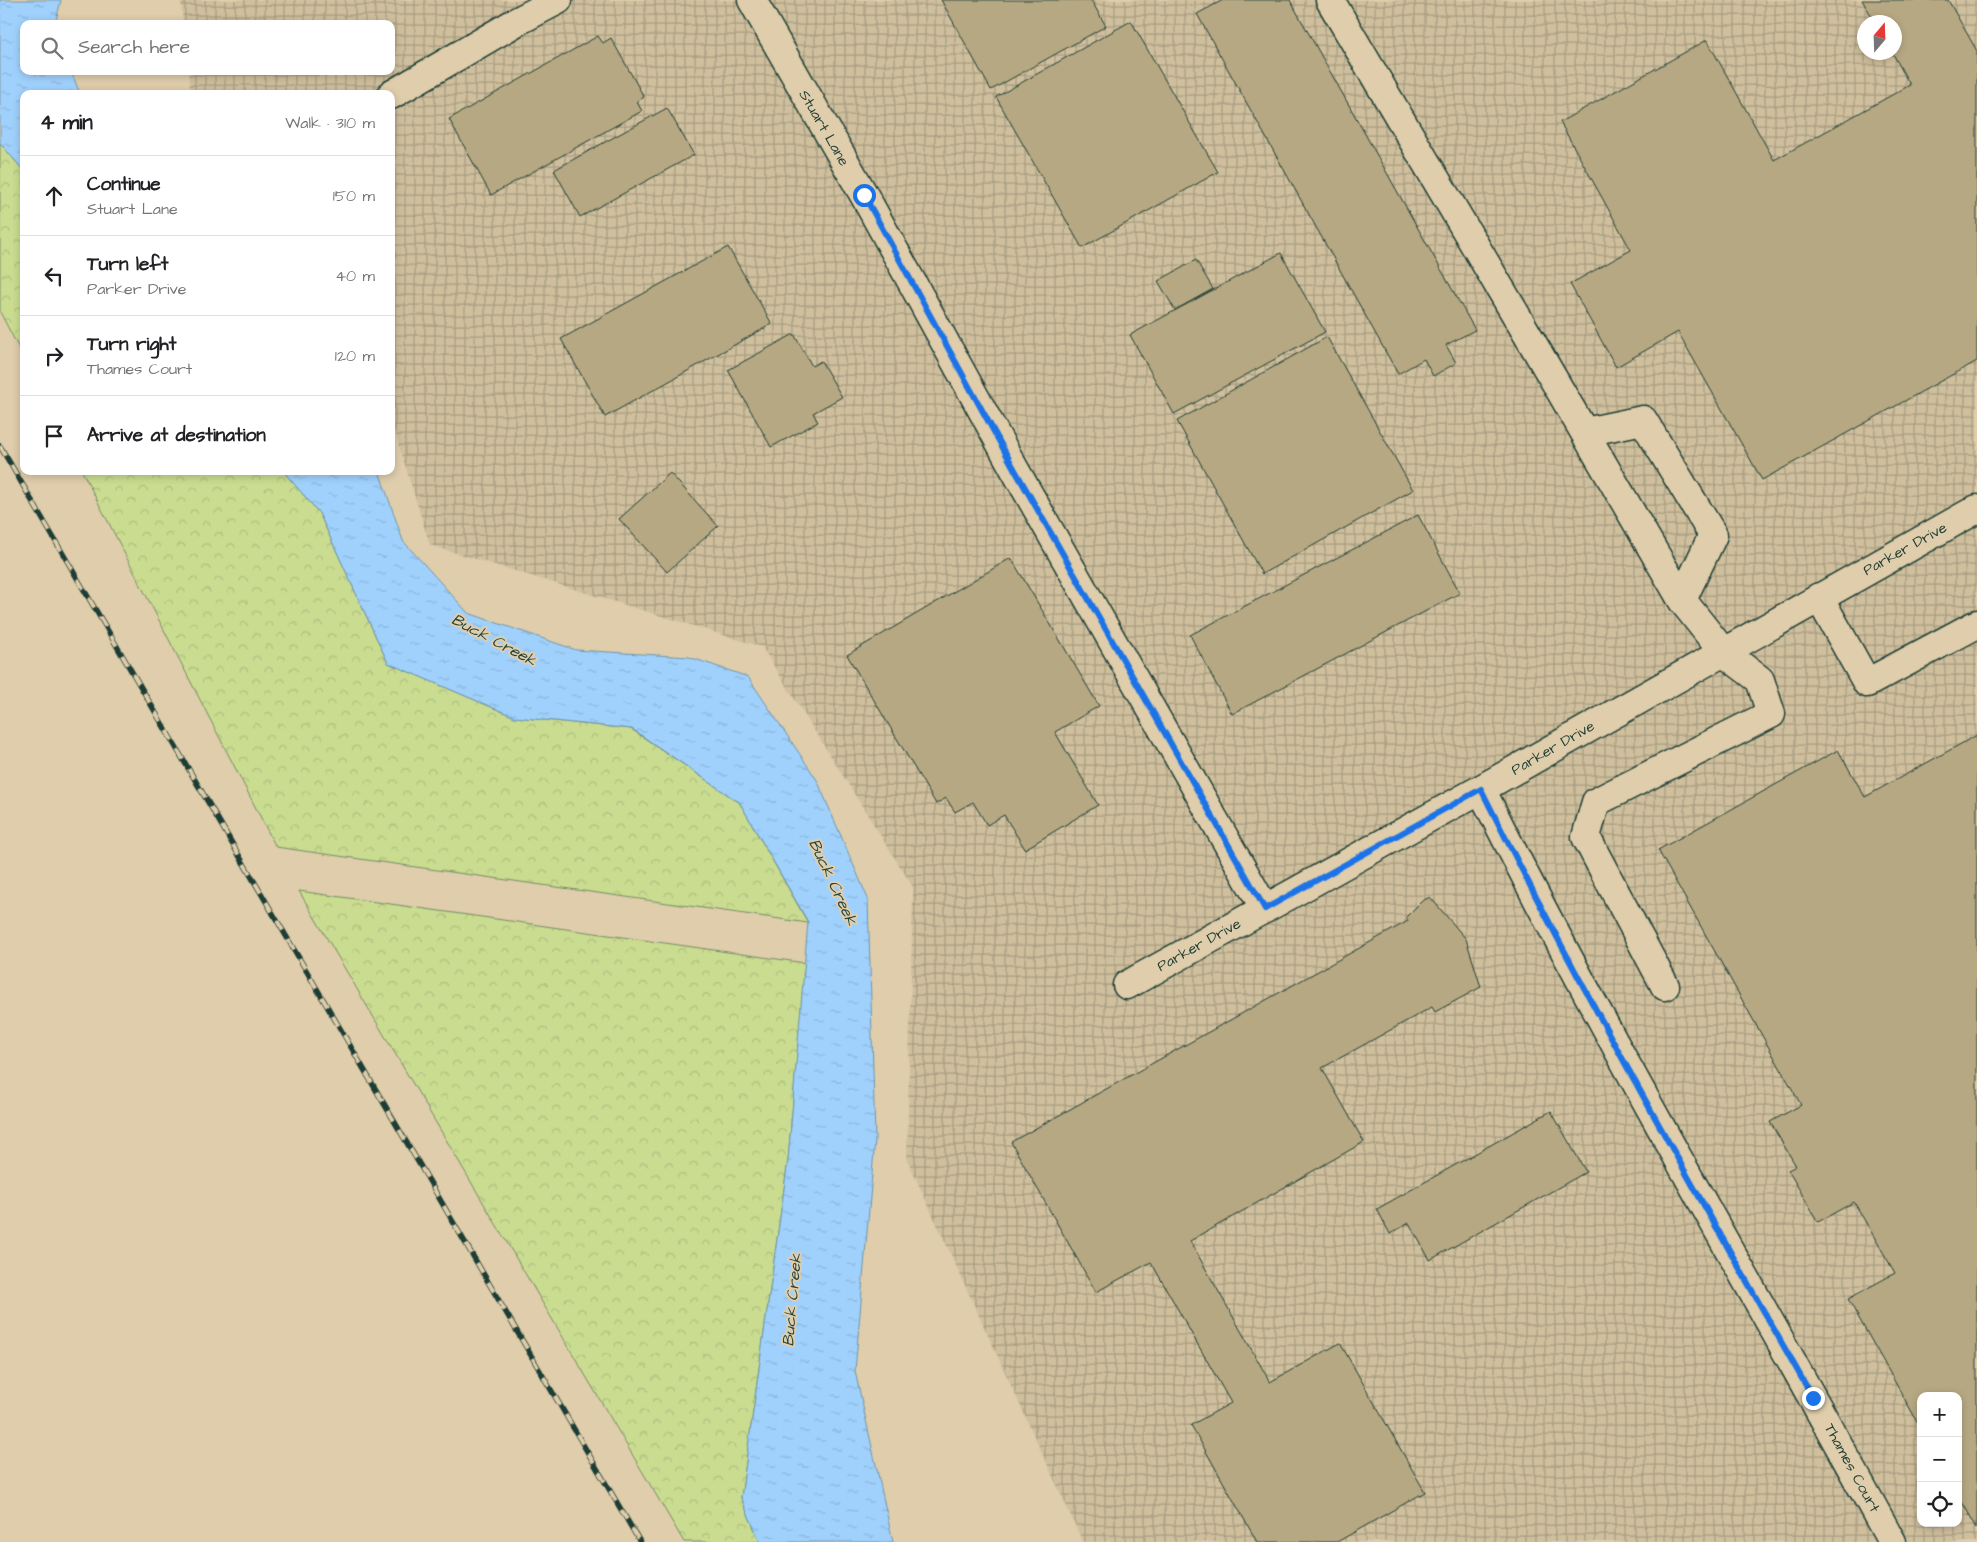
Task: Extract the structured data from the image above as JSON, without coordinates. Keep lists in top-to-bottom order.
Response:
{
  "streets": {
    "street": ["Stuart Lane", "Parker Drive", "Thames Court"]
  },
  "crossings": [
    ["Stuart Lane", "Parker Drive"],
    ["Parker Drive", "Thames Court"]
  ],
  "water": ["Buck Creek"],
  "north": "top",
  "page": {
    "search": "Search here",
    "heading": ["4 min", "Walk · 310 m"],
    "list": [
      ["Continue", "Stuart Lane", "150 m"],
      ["Turn left", "Parker Drive", "40 m"],
      ["Turn right", "Thames Court", "120 m"],
      "Arrive at destination"
    ],
    "map_buttons": ["+", "−"]
  }
}
